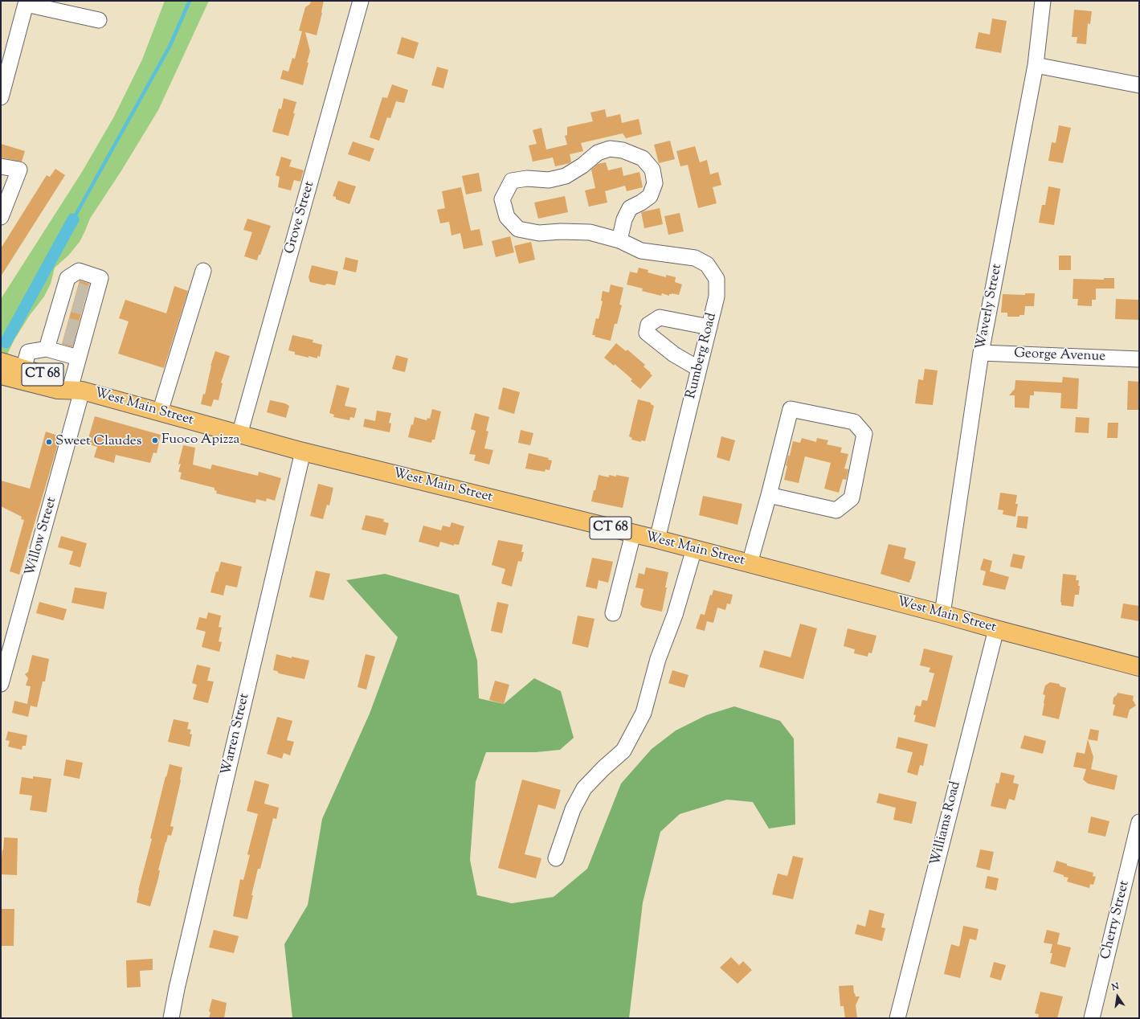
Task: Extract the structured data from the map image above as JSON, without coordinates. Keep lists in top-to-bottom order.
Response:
{
  "streets": {
    "main road": ["CT 68", "West Main Street"],
    "street": [
      "Grove Street",
      "Waverly Street",
      "Rumberg Road",
      "George Avenue",
      "Willow Street",
      "Warren Street",
      "Williams Road",
      "Cherry Street"
    ]
  },
  "crossings": [
    ["Grove Street", "West Main Street"],
    ["Waverly Street", "George Avenue"],
    ["Waverly Street", "West Main Street"],
    ["Rumberg Road", "West Main Street"],
    ["West Main Street", "Willow Street"],
    ["West Main Street", "Warren Street"],
    ["West Main Street", "Williams Road"]
  ],
  "places": ["Fuoco Apizza", "Sweet Claudes"],
  "north": "top"
}
